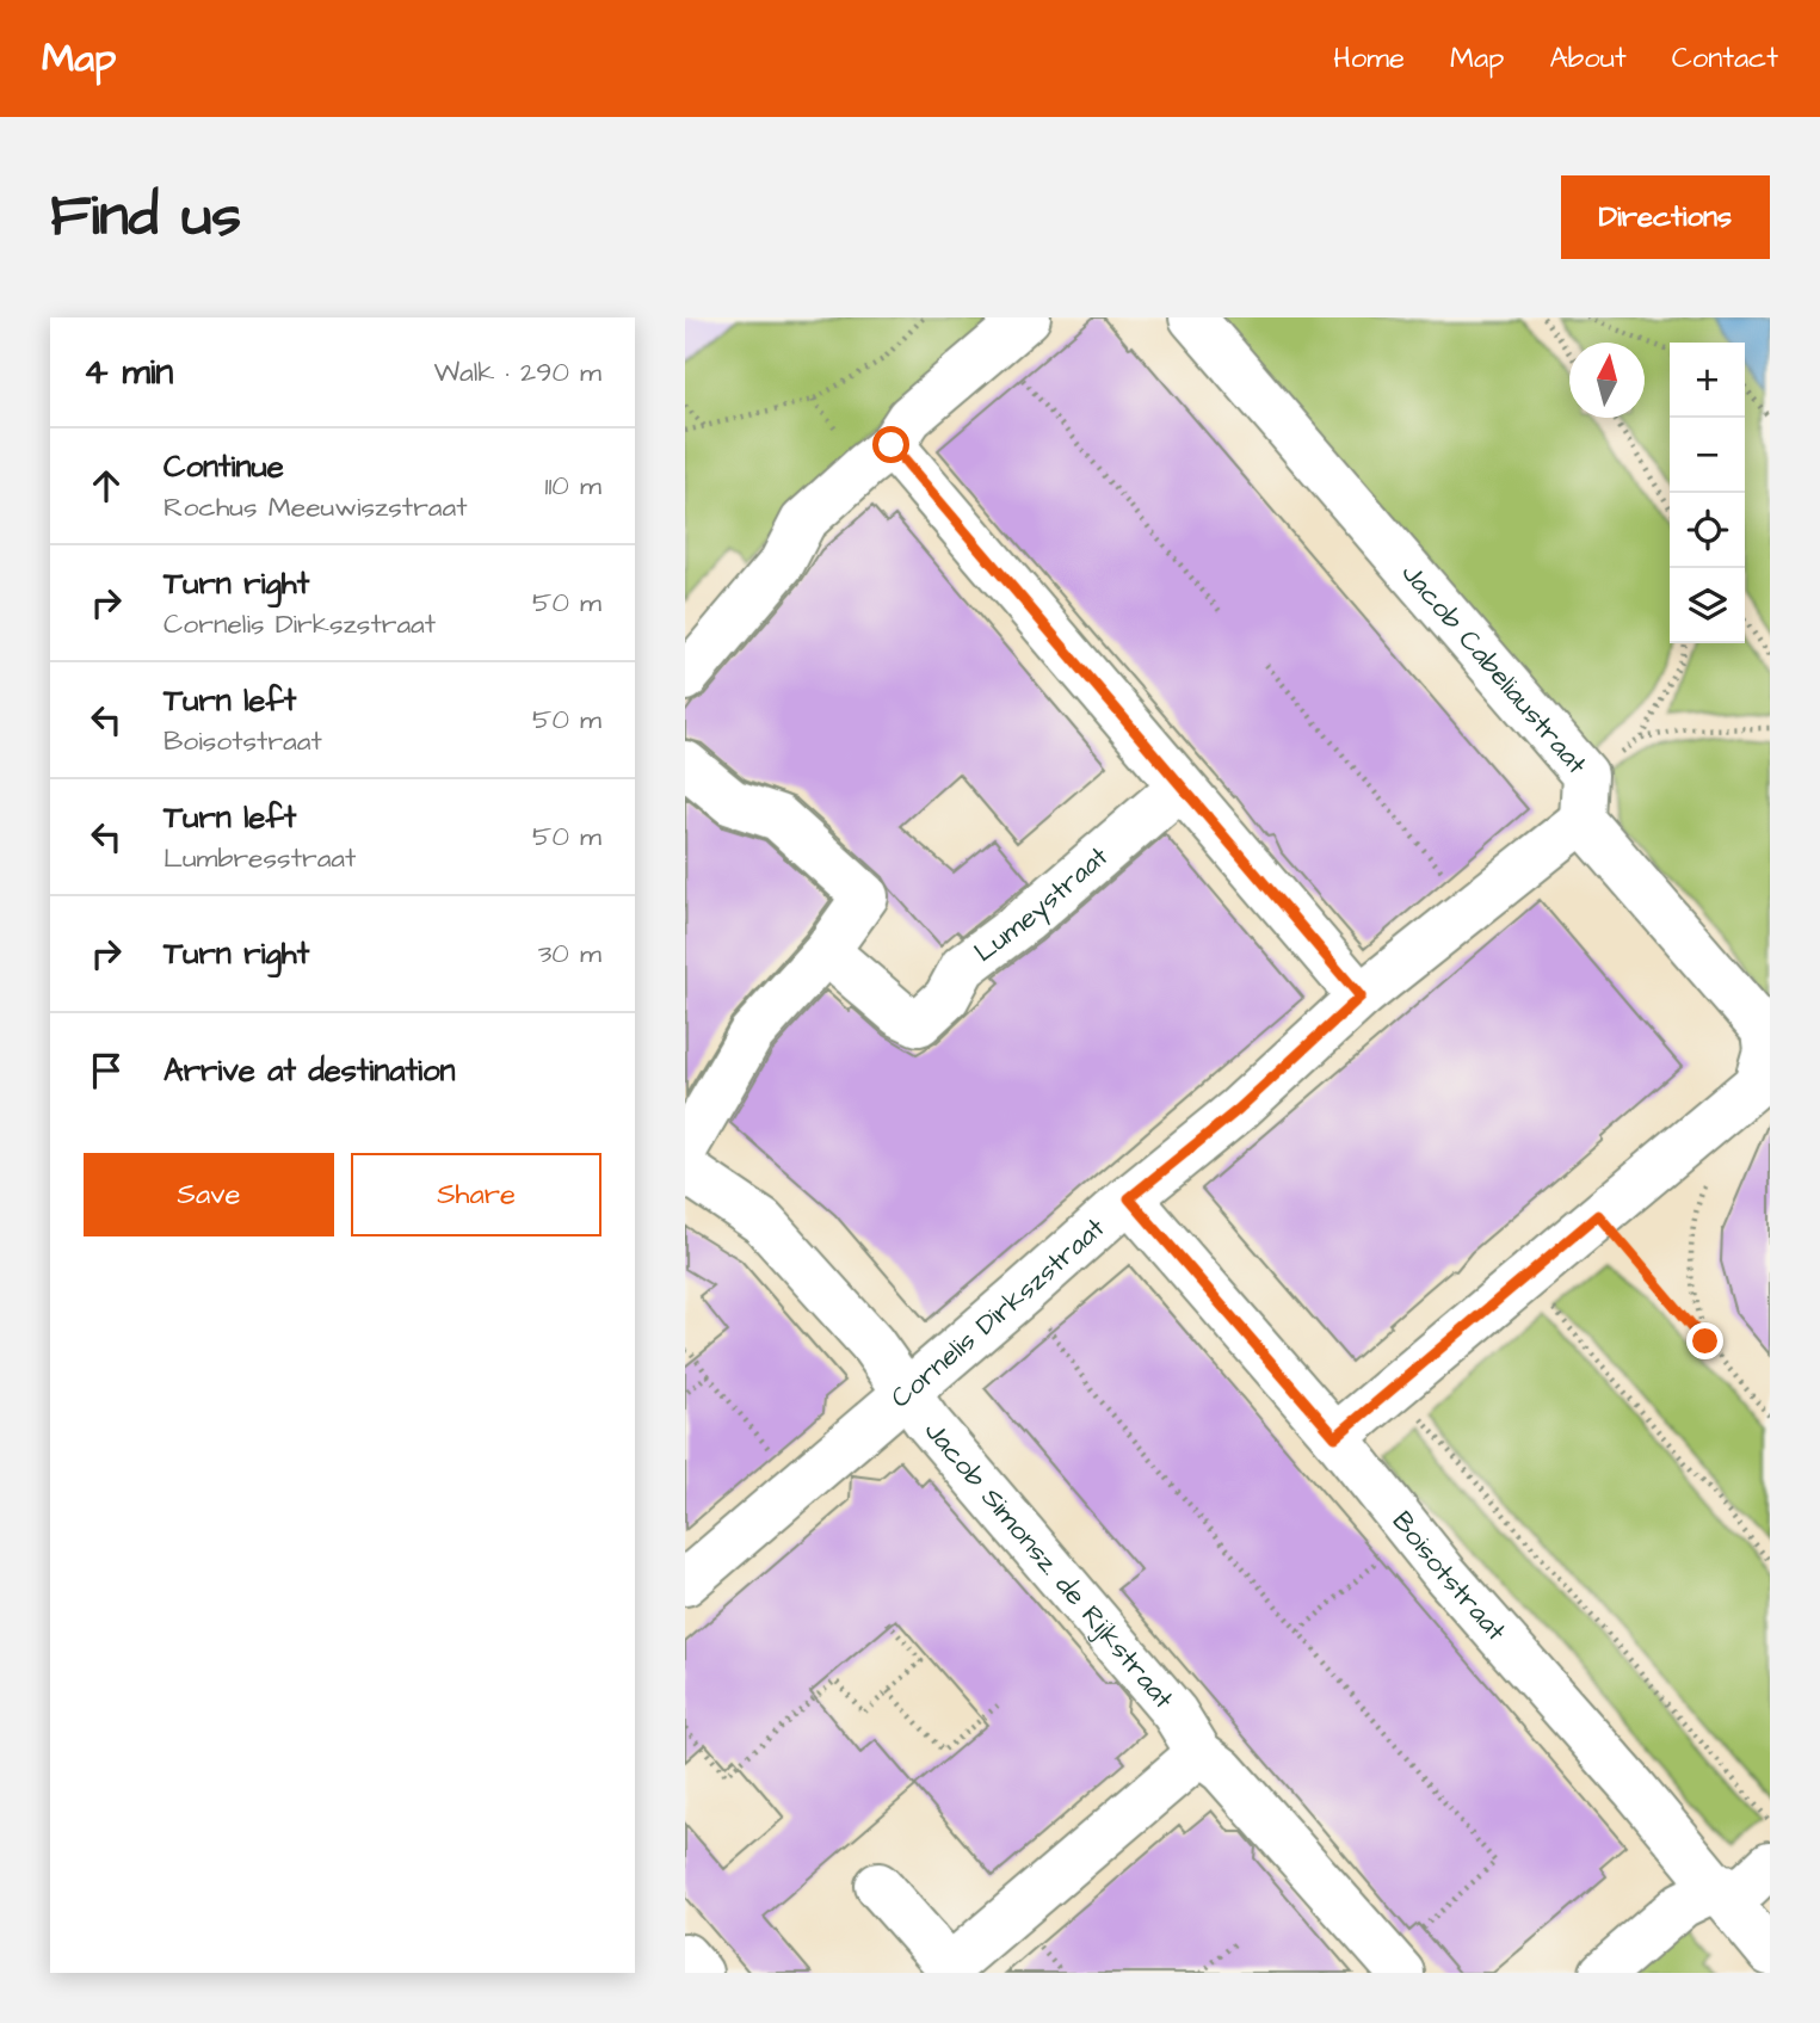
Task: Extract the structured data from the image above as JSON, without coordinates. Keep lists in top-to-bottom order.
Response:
{
  "streets": {
    "street": [
      "Jacob Cabeliaustraat",
      "Lumeystraat",
      "Cornelis Dirkszstraat",
      "Jacob Simonsz. de Rijkstraat",
      "Boisotstraat"
    ]
  },
  "crossings": [
    ["Jacob Cabeliaustraat", "Cornelis Dirkszstraat"],
    ["Cornelis Dirkszstraat", "Jacob Simonsz. de Rijkstraat"],
    ["Cornelis Dirkszstraat", "Boisotstraat"]
  ],
  "north": "top",
  "page": {
    "header": "Map",
    "nav": [
      "Home",
      "Map",
      "About",
      "Contact"
    ],
    "buttons": [
      "Directions",
      ["Save", "Share"]
    ],
    "title": "Find us",
    "heading": ["4 min", "Walk · 290 m"],
    "map_buttons": ["+", "−"],
    "list": [
      ["Continue", "Rochus Meeuwiszstraat", "110 m"],
      ["Turn right", "Cornelis Dirkszstraat", "50 m"],
      ["Turn left", "Boisotstraat", "50 m"],
      ["Turn left", "Lumbresstraat", "50 m"],
      ["Turn right", "30 m"],
      "Arrive at destination"
    ]
  }
}
